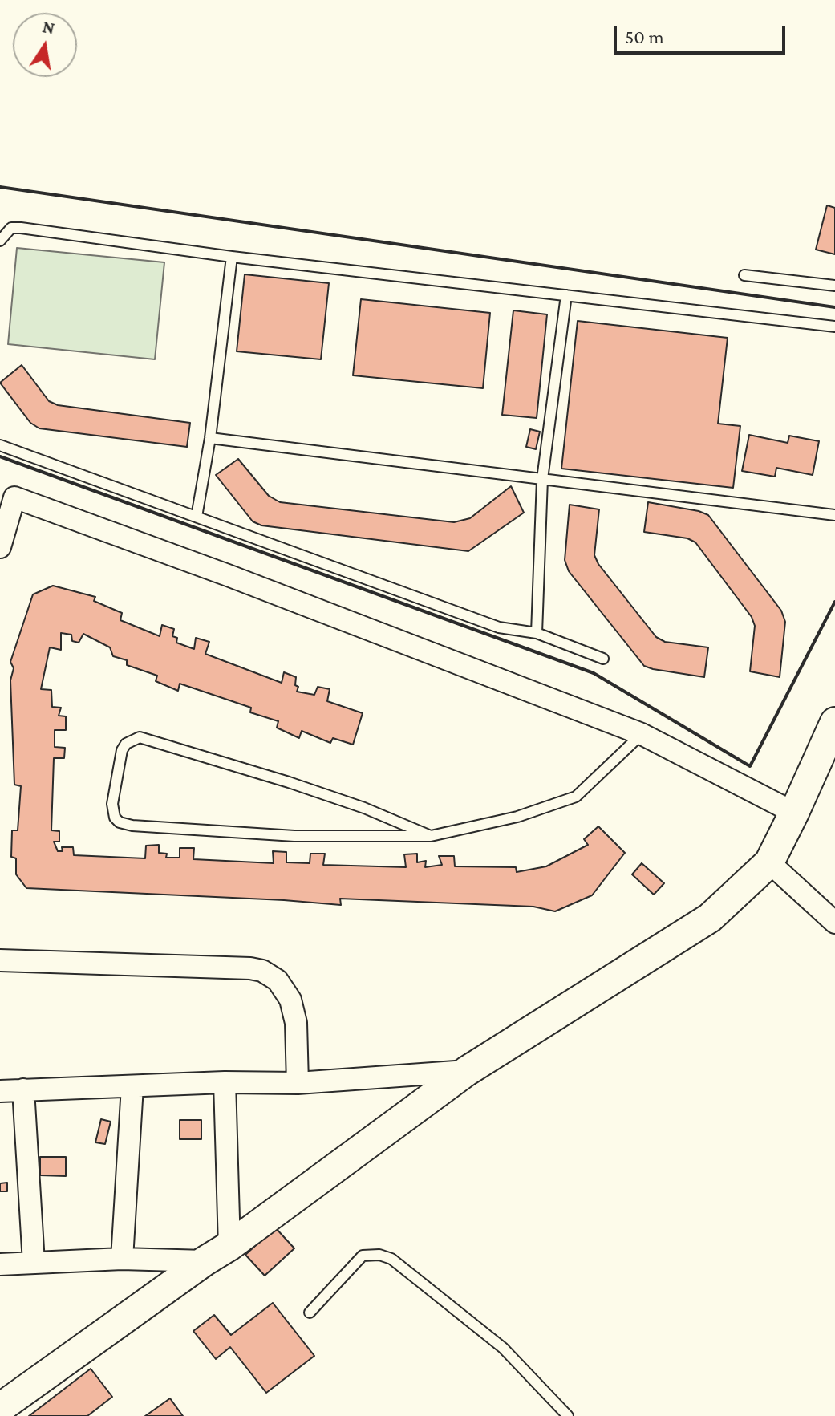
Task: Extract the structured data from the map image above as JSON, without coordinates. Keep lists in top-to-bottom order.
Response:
{
  "scale_bar": "50 m",
  "north": "top"
}
